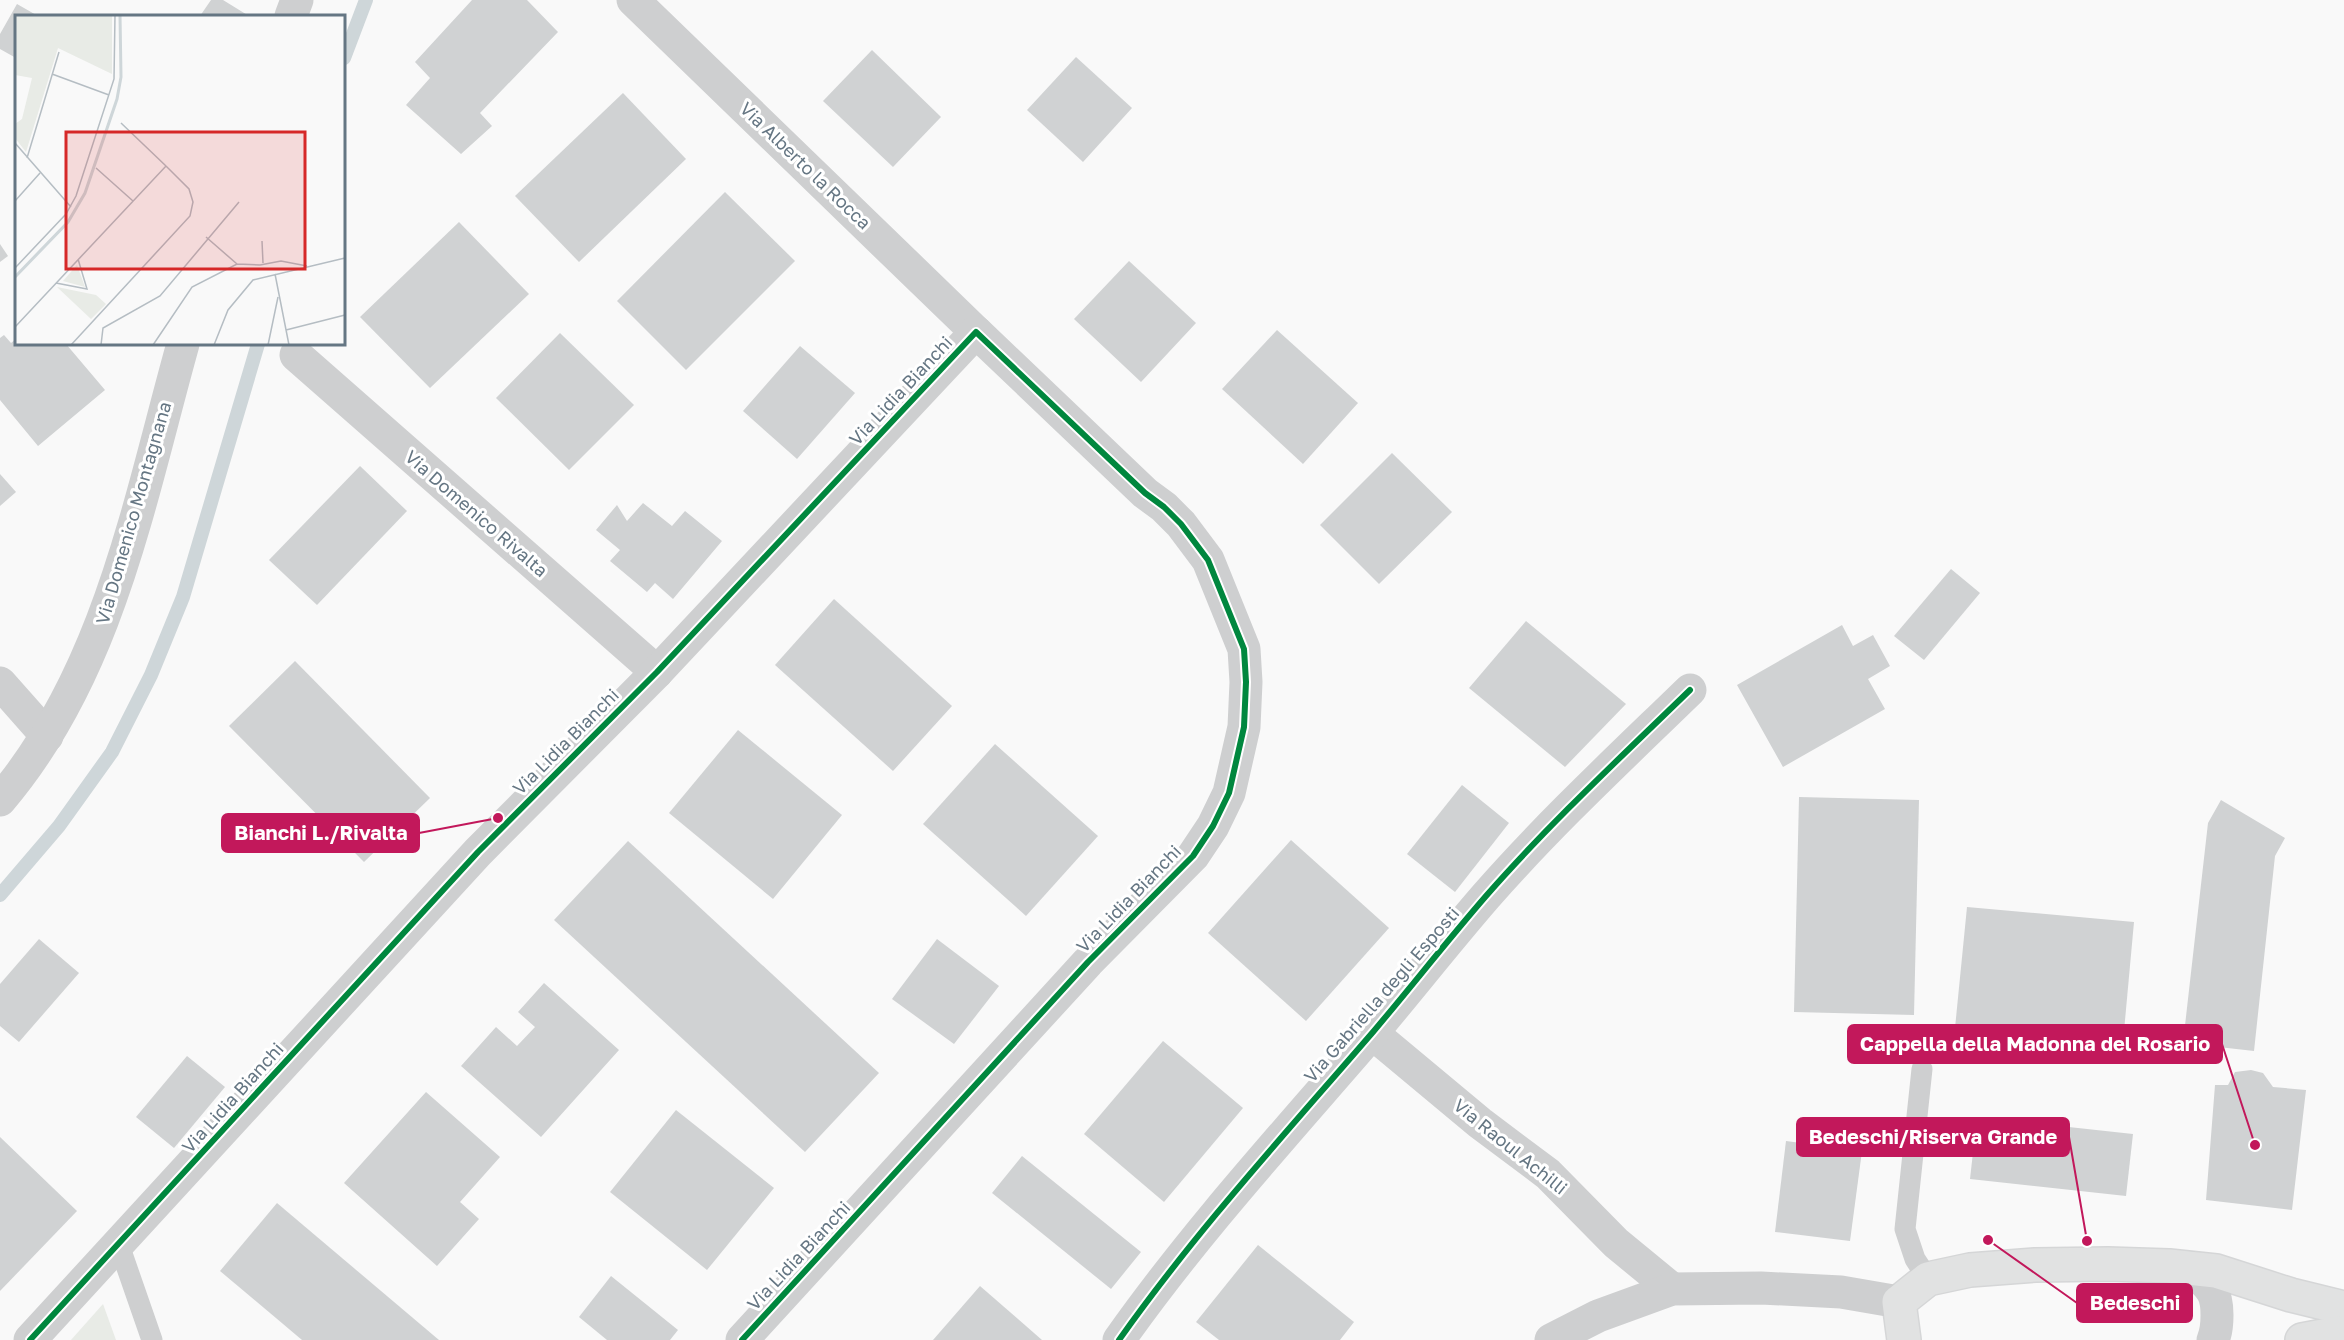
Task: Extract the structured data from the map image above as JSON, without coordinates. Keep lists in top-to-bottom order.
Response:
{
  "streets": {
    "street": [
      "Via Alberto la Rocca",
      "Via Lidia Bianchi",
      "Via Domenico Montagnana",
      "Via Domenico Rivalta",
      "Via Gabriella degli Esposti",
      "Via Raoul Achilli"
    ]
  },
  "crossings": [
    ["Via Alberto la Rocca", "Via Lidia Bianchi"],
    ["Via Lidia Bianchi", "Via Domenico Rivalta"],
    ["Via Gabriella degli Esposti", "Via Raoul Achilli"]
  ],
  "places": [
    "Bianchi L./Rivalta",
    "Cappella della Madonna del Rosario",
    "Bedeschi",
    "Bedeschi/Riserva Grande"
  ]
}
